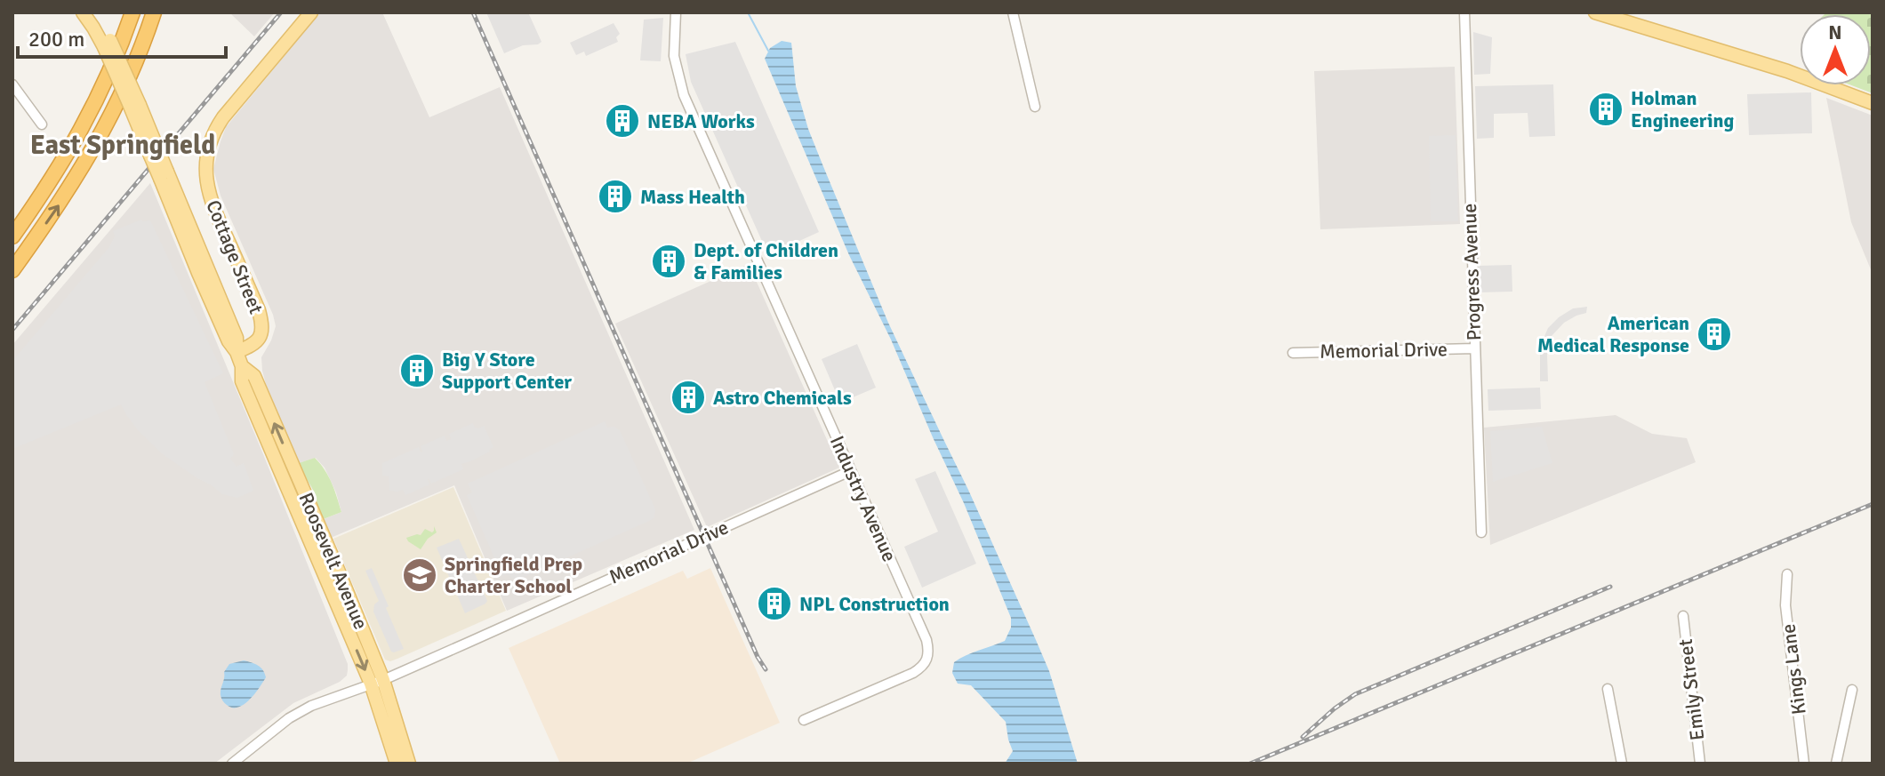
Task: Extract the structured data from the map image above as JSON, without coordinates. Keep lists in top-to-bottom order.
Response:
{
  "streets": {
    "main road": ["Cottage Street", "Roosevelt Avenue"],
    "street": [
      "Progress Avenue",
      "Memorial Drive",
      "Industry Avenue",
      "Kings Lane",
      "Emily Street"
    ]
  },
  "crossings": [
    ["Cottage Street", "Roosevelt Avenue"],
    ["Progress Avenue", "Memorial Drive"],
    ["Memorial Drive", "Industry Avenue"],
    ["Memorial Drive", "Roosevelt Avenue"]
  ],
  "districts": ["East Springfield"],
  "places": {
    "building": [
      "Holman Engineering",
      "NEBA Works",
      "Mass Health",
      "Dept. of Children & Families",
      "American Medical Response",
      "Big Y Store Support Center",
      "Astro Chemicals",
      "NPL Construction"
    ],
    "school or university": ["Springfield Prep Charter School"]
  },
  "scale_bar": "200 m",
  "north": "top"
}
